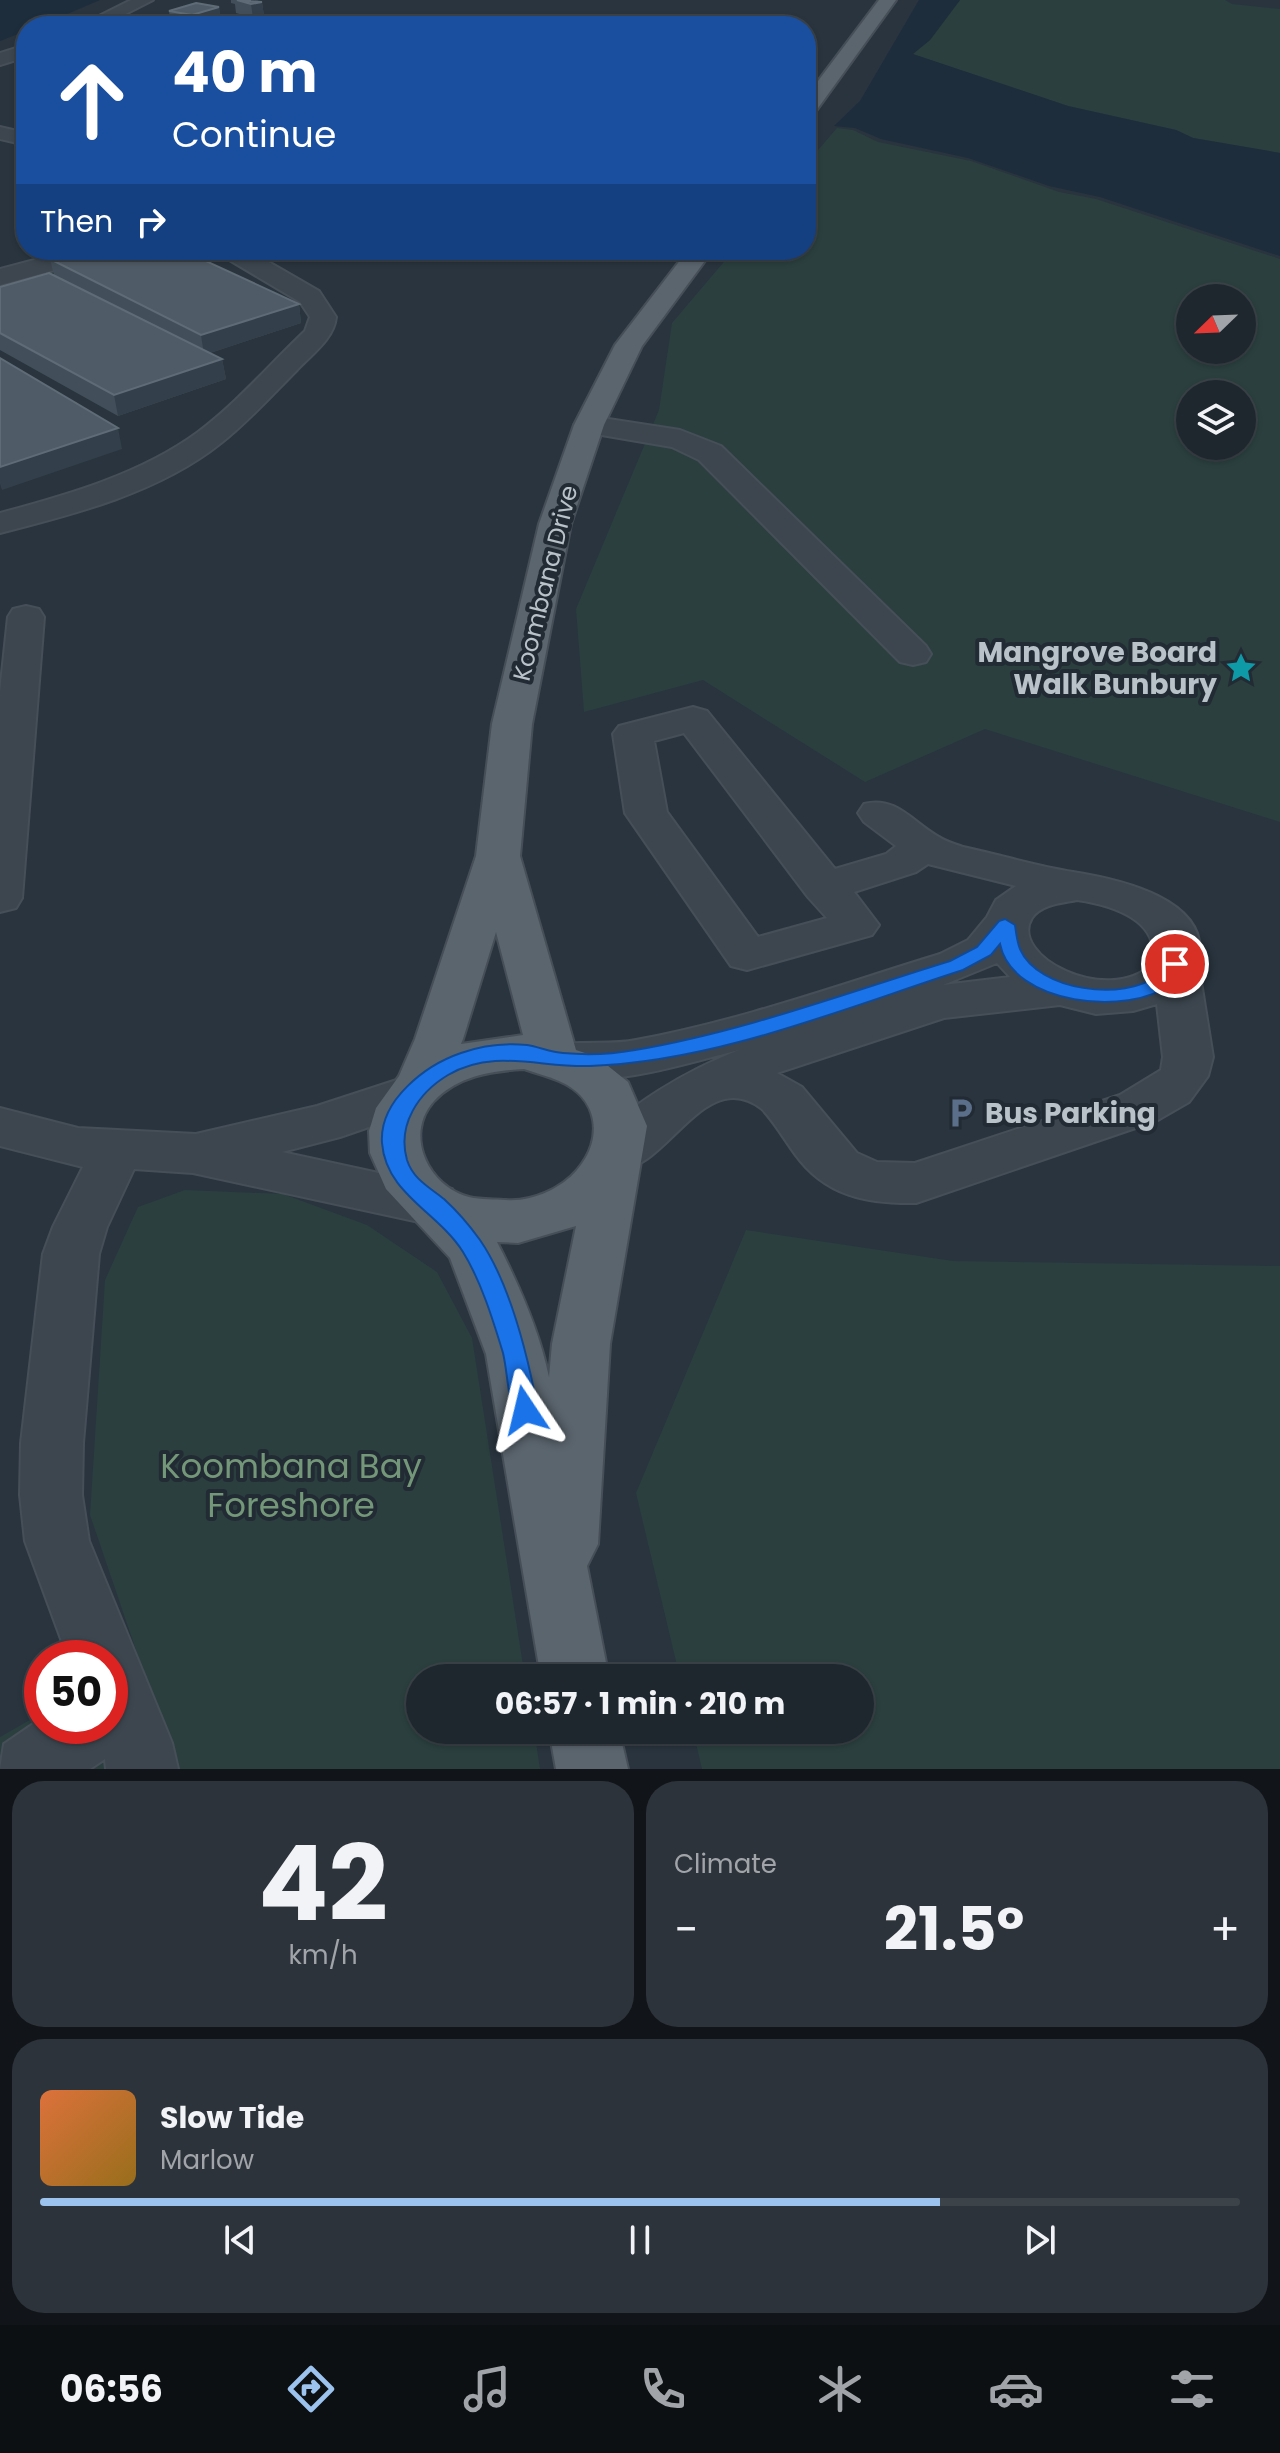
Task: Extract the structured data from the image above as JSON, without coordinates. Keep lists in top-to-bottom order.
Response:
{
  "streets": {
    "main road": ["Koombana Drive"]
  },
  "parks": ["Koombana Bay Foreshore"],
  "places": {
    "place": ["Mangrove Board Walk Bunbury"],
    "parking": ["Bus Parking"]
  },
  "north": "bottom left",
  "page": {
    "turn": ["40 m", "Continue"],
    "then": "Then",
    "limit": "50",
    "trip": "06:57 · 1 min · 210 m",
    "tile": [
      ["42", "km/h"],
      "Climate"
    ],
    "heat": ["−", "21.5°", "+"],
    "song": ["Slow Tide", "Marlow"],
    "tabs": "06:56"
  }
}
